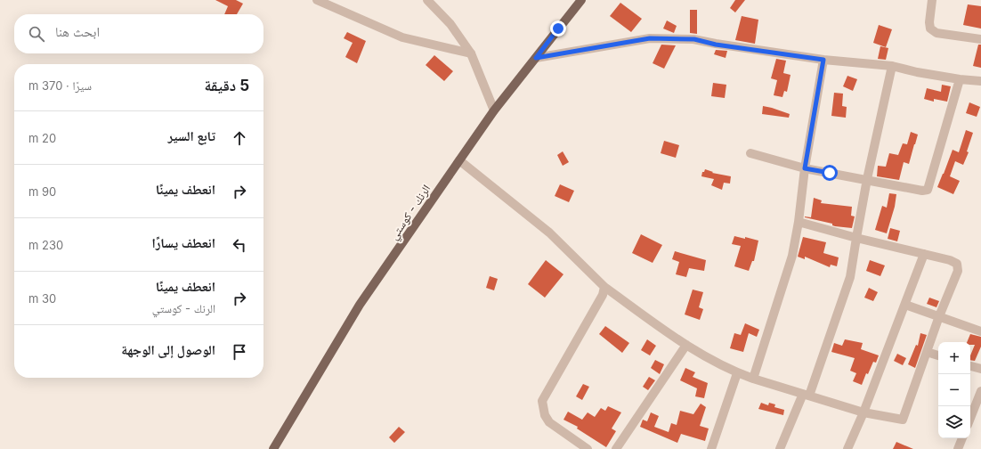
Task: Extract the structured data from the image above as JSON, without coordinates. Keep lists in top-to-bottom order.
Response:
{
  "streets": {
    "main road": ["الرنك - كوستي"]
  },
  "page": {
    "search": "ابحث هنا",
    "heading": ["5 دقيقة", "سيرًا · 370 m"],
    "list": [
      ["تابع السير", "20 m"],
      ["انعطف يمينًا", "90 m"],
      ["انعطف يسارًا", "230 m"],
      ["انعطف يمينًا", "الرنك - كوستي", "30 m"],
      "الوصول إلى الوجهة"
    ],
    "map_buttons": ["+", "−"]
  }
}
